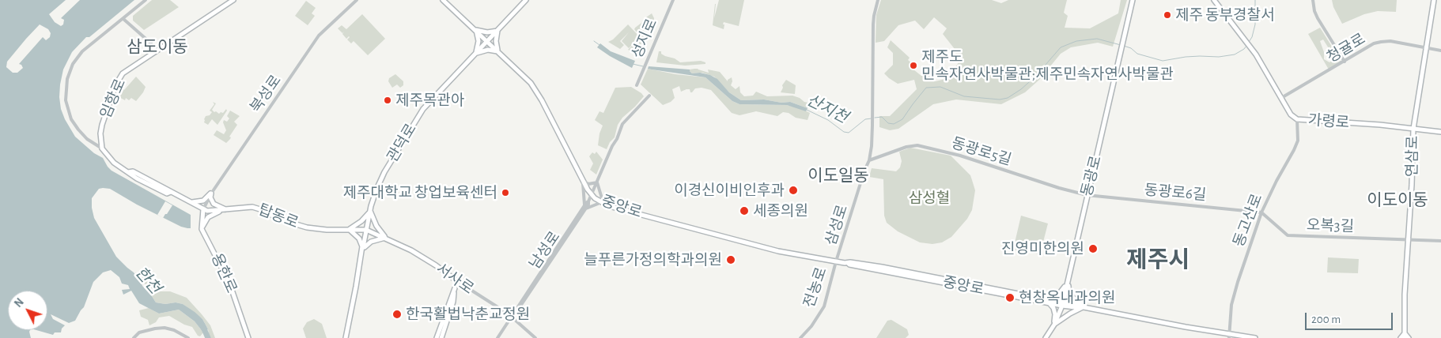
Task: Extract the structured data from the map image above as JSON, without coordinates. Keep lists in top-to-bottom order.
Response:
{
  "streets": {
    "main road": [
      "임항로",
      "가령로",
      "관덕로",
      "연삼로",
      "동광로",
      "중앙로",
      "탑동로",
      "용한로",
      "서사로"
    ],
    "street": [
      "성지로",
      "청귤로",
      "북성로",
      "동광로5길",
      "동광로6길",
      "동고산로",
      "삼성로",
      "오복3길",
      "남성로",
      "전농로"
    ]
  },
  "crossings": [
    ["청귤로", "가령로"],
    ["청귤로", "연삼로"],
    ["북성로", "탑동로"],
    ["북성로", "용한로"],
    ["가령로", "연삼로"],
    ["가령로", "동고산로"],
    ["관덕로", "중앙로"],
    ["관덕로", "탑동로"],
    ["관덕로", "서사로"],
    ["동광로5길", "동광로"],
    ["동광로5길", "동광로6길"],
    ["동광로5길", "삼성로"],
    ["연삼로", "오복3길"],
    ["동광로", "동광로6길"],
    ["동광로", "중앙로"],
    ["동광로6길", "동고산로"],
    ["동광로6길", "오복3길"],
    ["중앙로", "동고산로"],
    ["중앙로", "삼성로"],
    ["중앙로", "남성로"],
    ["중앙로", "전농로"],
    ["탑동로", "용한로"],
    ["탑동로", "서사로"],
    ["동고산로", "오복3길"],
    ["삼성로", "전농로"],
    ["남성로", "서사로"]
  ],
  "districts": [
    "삼도이동",
    "이도일동",
    "이도이동",
    "제주시"
  ],
  "water": ["산지천", "한천"],
  "parks": ["삼성혈"],
  "places": [
    "제주 동부경찰서",
    "제주도 민속자연사박물관;제주민속자연사박물관",
    "제주목관아",
    "이경신이비인후과",
    "제주대학교 창업보육센터",
    "세종의원",
    "진영미한의원",
    "늘푸른가정의학과의원",
    "현창옥내과의원",
    "한국활법낙춘교정원"
  ],
  "scale_bar": "200 m",
  "north": "top left"
}
